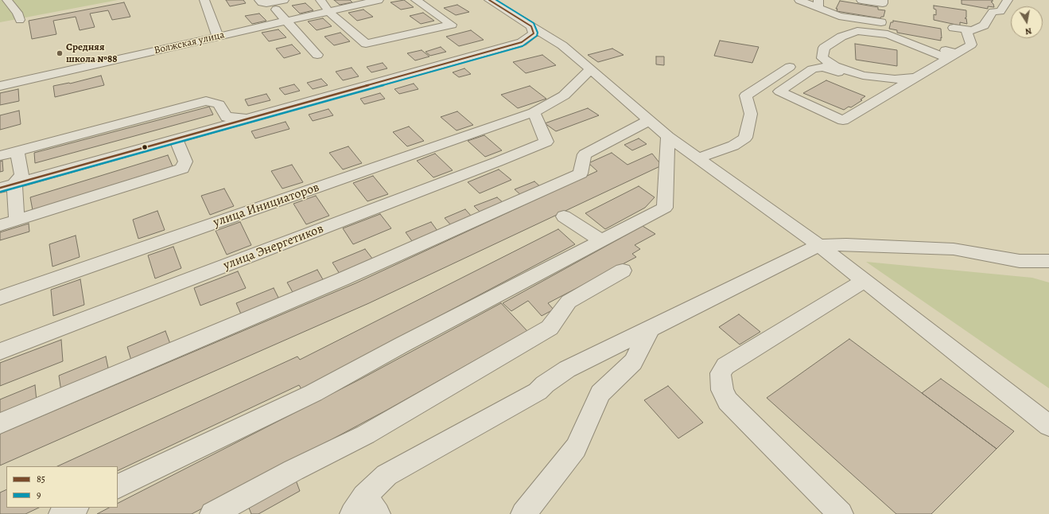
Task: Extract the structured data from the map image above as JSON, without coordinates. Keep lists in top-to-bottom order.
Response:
{
  "streets": {
    "street": ["Волжская улица", "улица Инициаторов", "улица Энергетиков"]
  },
  "crossings": [
    ["улица Инициаторов", "улица Энергетиков"]
  ],
  "places": ["Средняя школа №88"],
  "lines": ["transit line 85", "transit line 9"],
  "legend": ["85", "9"],
  "north": "bottom"
}
